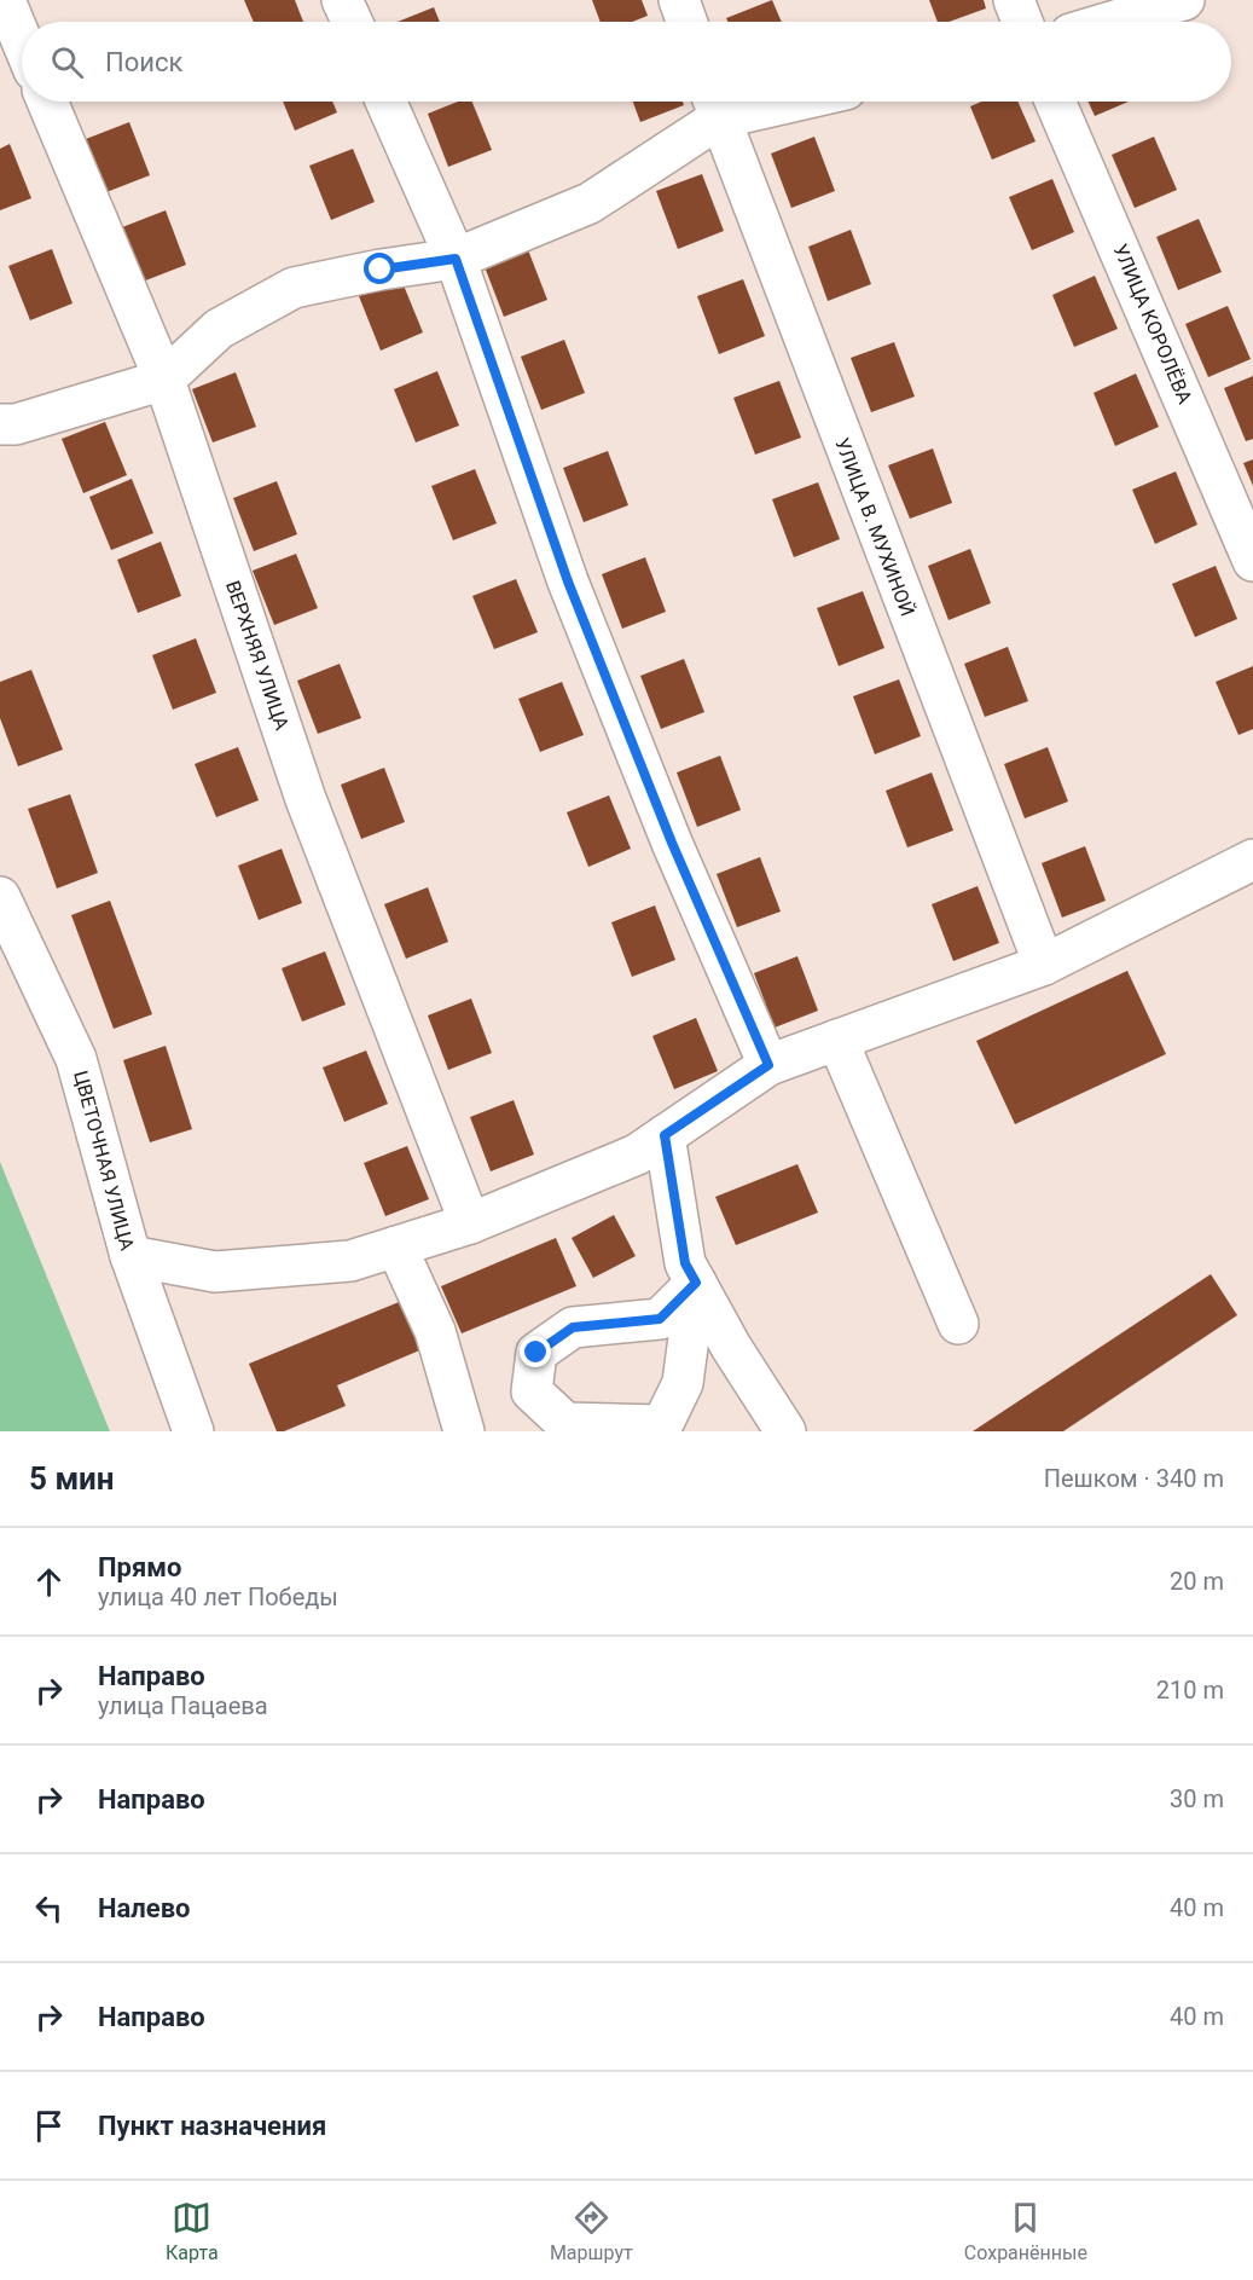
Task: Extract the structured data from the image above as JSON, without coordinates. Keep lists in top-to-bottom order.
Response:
{
  "streets": {
    "street": [
      "УЛИЦА КОРОЛЁВА",
      "УЛИЦА В. МУХИНОЙ",
      "ВЕРХНЯЯ УЛИЦА",
      "ЦВЕТОЧНАЯ УЛИЦА"
    ]
  },
  "page": {
    "search": "Поиск",
    "heading": ["5 мин", "Пешком · 340 m"],
    "list": [
      ["Прямо", "улица 40 лет Победы", "20 m"],
      ["Направо", "улица Пацаева", "210 m"],
      ["Направо", "30 m"],
      ["Налево", "40 m"],
      ["Направо", "40 m"],
      "Пункт назначения"
    ],
    "nav": ["Карта", "Маршрут", "Сохранённые"]
  }
}
